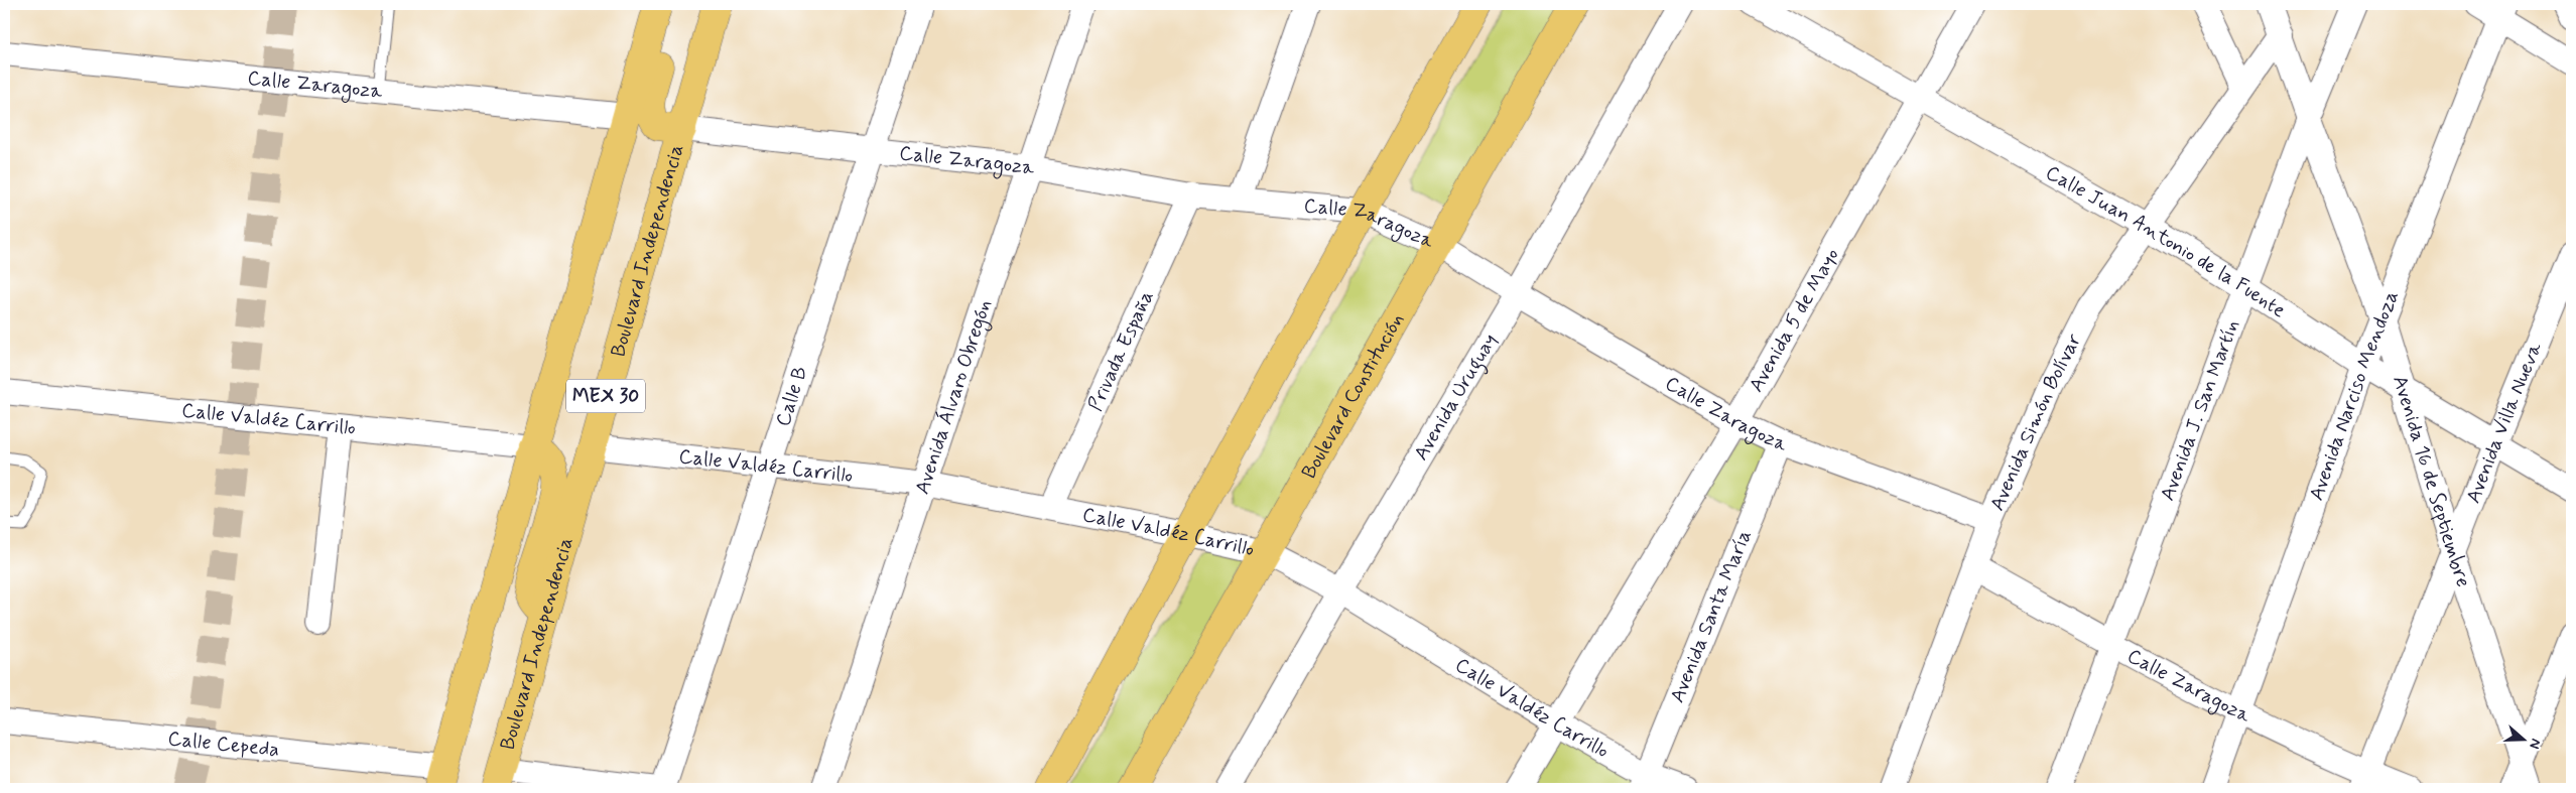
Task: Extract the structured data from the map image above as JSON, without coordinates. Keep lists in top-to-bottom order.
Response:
{
  "streets": {
    "main road": ["Boulevard Independencia", "MEX 30", "Boulevard Constitución"],
    "street": [
      "Calle Zaragoza",
      "Calle Juan Antonio de la Fuente",
      "Avenida 5 de Mayo",
      "Privada España",
      "Avenida Narciso Mendoza",
      "Avenida Álvaro Obregón",
      "Calle B",
      "Avenida Uruguay",
      "Avenida J. San Martín",
      "Calle Valdéz Carrillo",
      "Avenida Simón Bolívar",
      "Avenida Villa Nueva",
      "Avenida 16 de Septiembre",
      "Avenida Santa María",
      "Calle Cepeda"
    ]
  },
  "crossings": [
    ["Calle Zaragoza", "Boulevard Independencia"],
    ["Calle Zaragoza", "Avenida 5 de Mayo"],
    ["Calle Zaragoza", "Privada España"],
    ["Calle Zaragoza", "Avenida Narciso Mendoza"],
    ["Calle Zaragoza", "MEX 30"],
    ["Calle Zaragoza", "Avenida Álvaro Obregón"],
    ["Calle Zaragoza", "Boulevard Constitución"],
    ["Calle Zaragoza", "Calle B"],
    ["Calle Zaragoza", "Avenida Uruguay"],
    ["Calle Zaragoza", "Avenida J. San Martín"],
    ["Calle Zaragoza", "Avenida Simón Bolívar"],
    ["Calle Zaragoza", "Avenida Villa Nueva"],
    ["Calle Zaragoza", "Avenida Santa María"],
    ["Calle Juan Antonio de la Fuente", "Avenida 5 de Mayo"],
    ["Calle Juan Antonio de la Fuente", "Avenida Narciso Mendoza"],
    ["Calle Juan Antonio de la Fuente", "Avenida J. San Martín"],
    ["Calle Juan Antonio de la Fuente", "Avenida Simón Bolívar"],
    ["Calle Juan Antonio de la Fuente", "Avenida Villa Nueva"],
    ["Calle Juan Antonio de la Fuente", "Avenida 16 de Septiembre"],
    ["Boulevard Independencia", "Calle Valdéz Carrillo"],
    ["Avenida 5 de Mayo", "Calle Valdéz Carrillo"],
    ["Privada España", "Calle Valdéz Carrillo"],
    ["Avenida Narciso Mendoza", "Avenida 16 de Septiembre"],
    ["MEX 30", "Calle Valdéz Carrillo"],
    ["MEX 30", "Calle Cepeda"],
    ["Avenida Álvaro Obregón", "Calle Valdéz Carrillo"],
    ["Boulevard Constitución", "Calle Valdéz Carrillo"],
    ["Calle B", "Calle Valdéz Carrillo"],
    ["Avenida Uruguay", "Calle Valdéz Carrillo"],
    ["Avenida J. San Martín", "Avenida 16 de Septiembre"],
    ["Calle Valdéz Carrillo", "Avenida Santa María"],
    ["Avenida Simón Bolívar", "Avenida 16 de Septiembre"],
    ["Avenida Villa Nueva", "Avenida 16 de Septiembre"]
  ],
  "north": "right"
}
